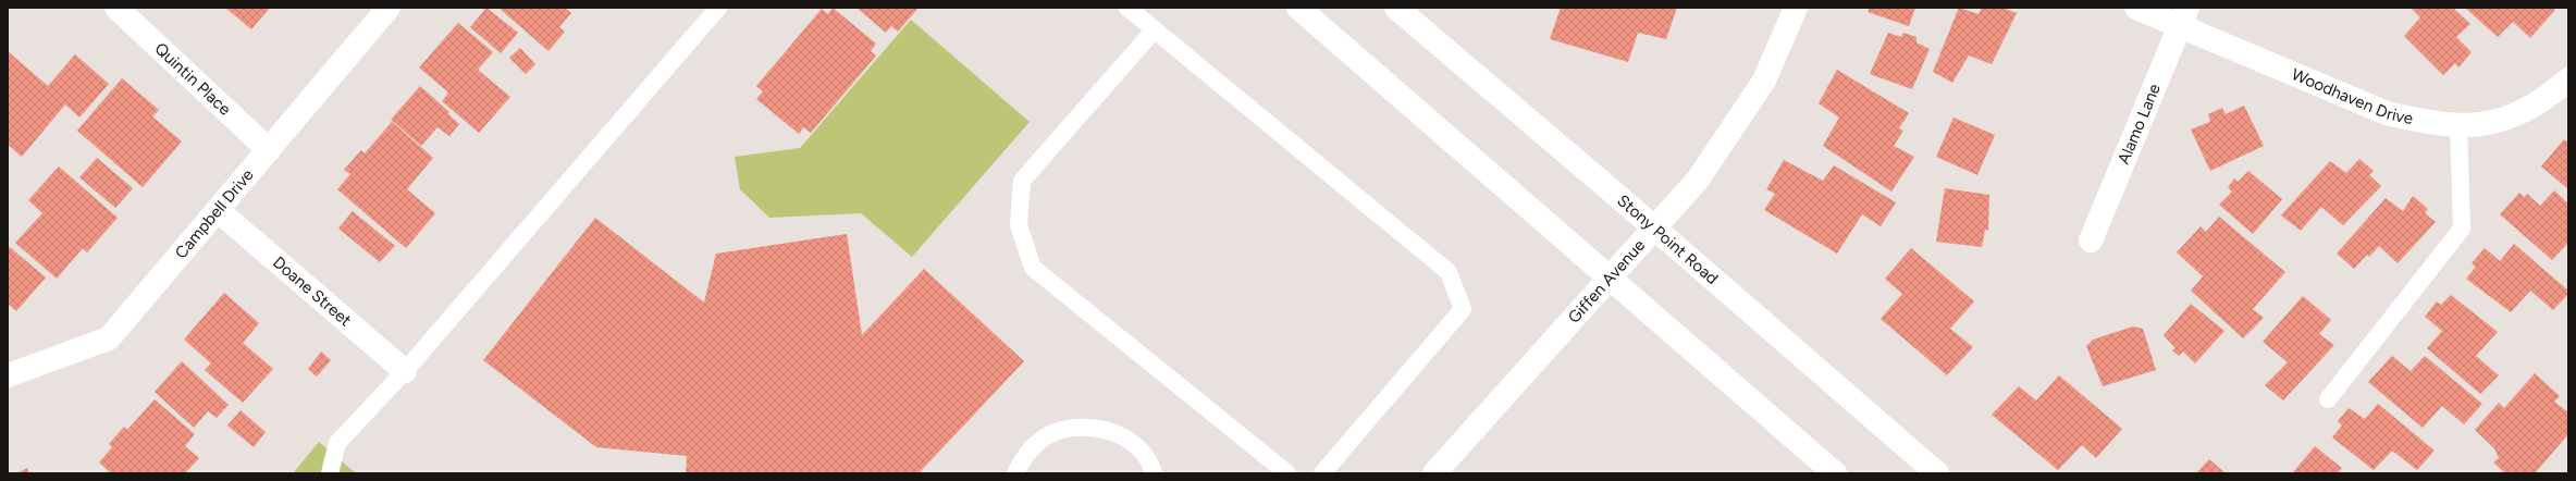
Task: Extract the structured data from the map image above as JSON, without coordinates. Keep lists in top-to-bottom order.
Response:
{
  "streets": {
    "street": [
      "Quintin Place",
      "Woodhaven Drive",
      "Alamo Lane",
      "Campbell Drive",
      "Stony Point Road",
      "Giffen Avenue",
      "Doane Street"
    ]
  },
  "crossings": [
    ["Quintin Place", "Campbell Drive"],
    ["Woodhaven Drive", "Alamo Lane"],
    ["Campbell Drive", "Doane Street"],
    ["Stony Point Road", "Giffen Avenue"]
  ]
}
